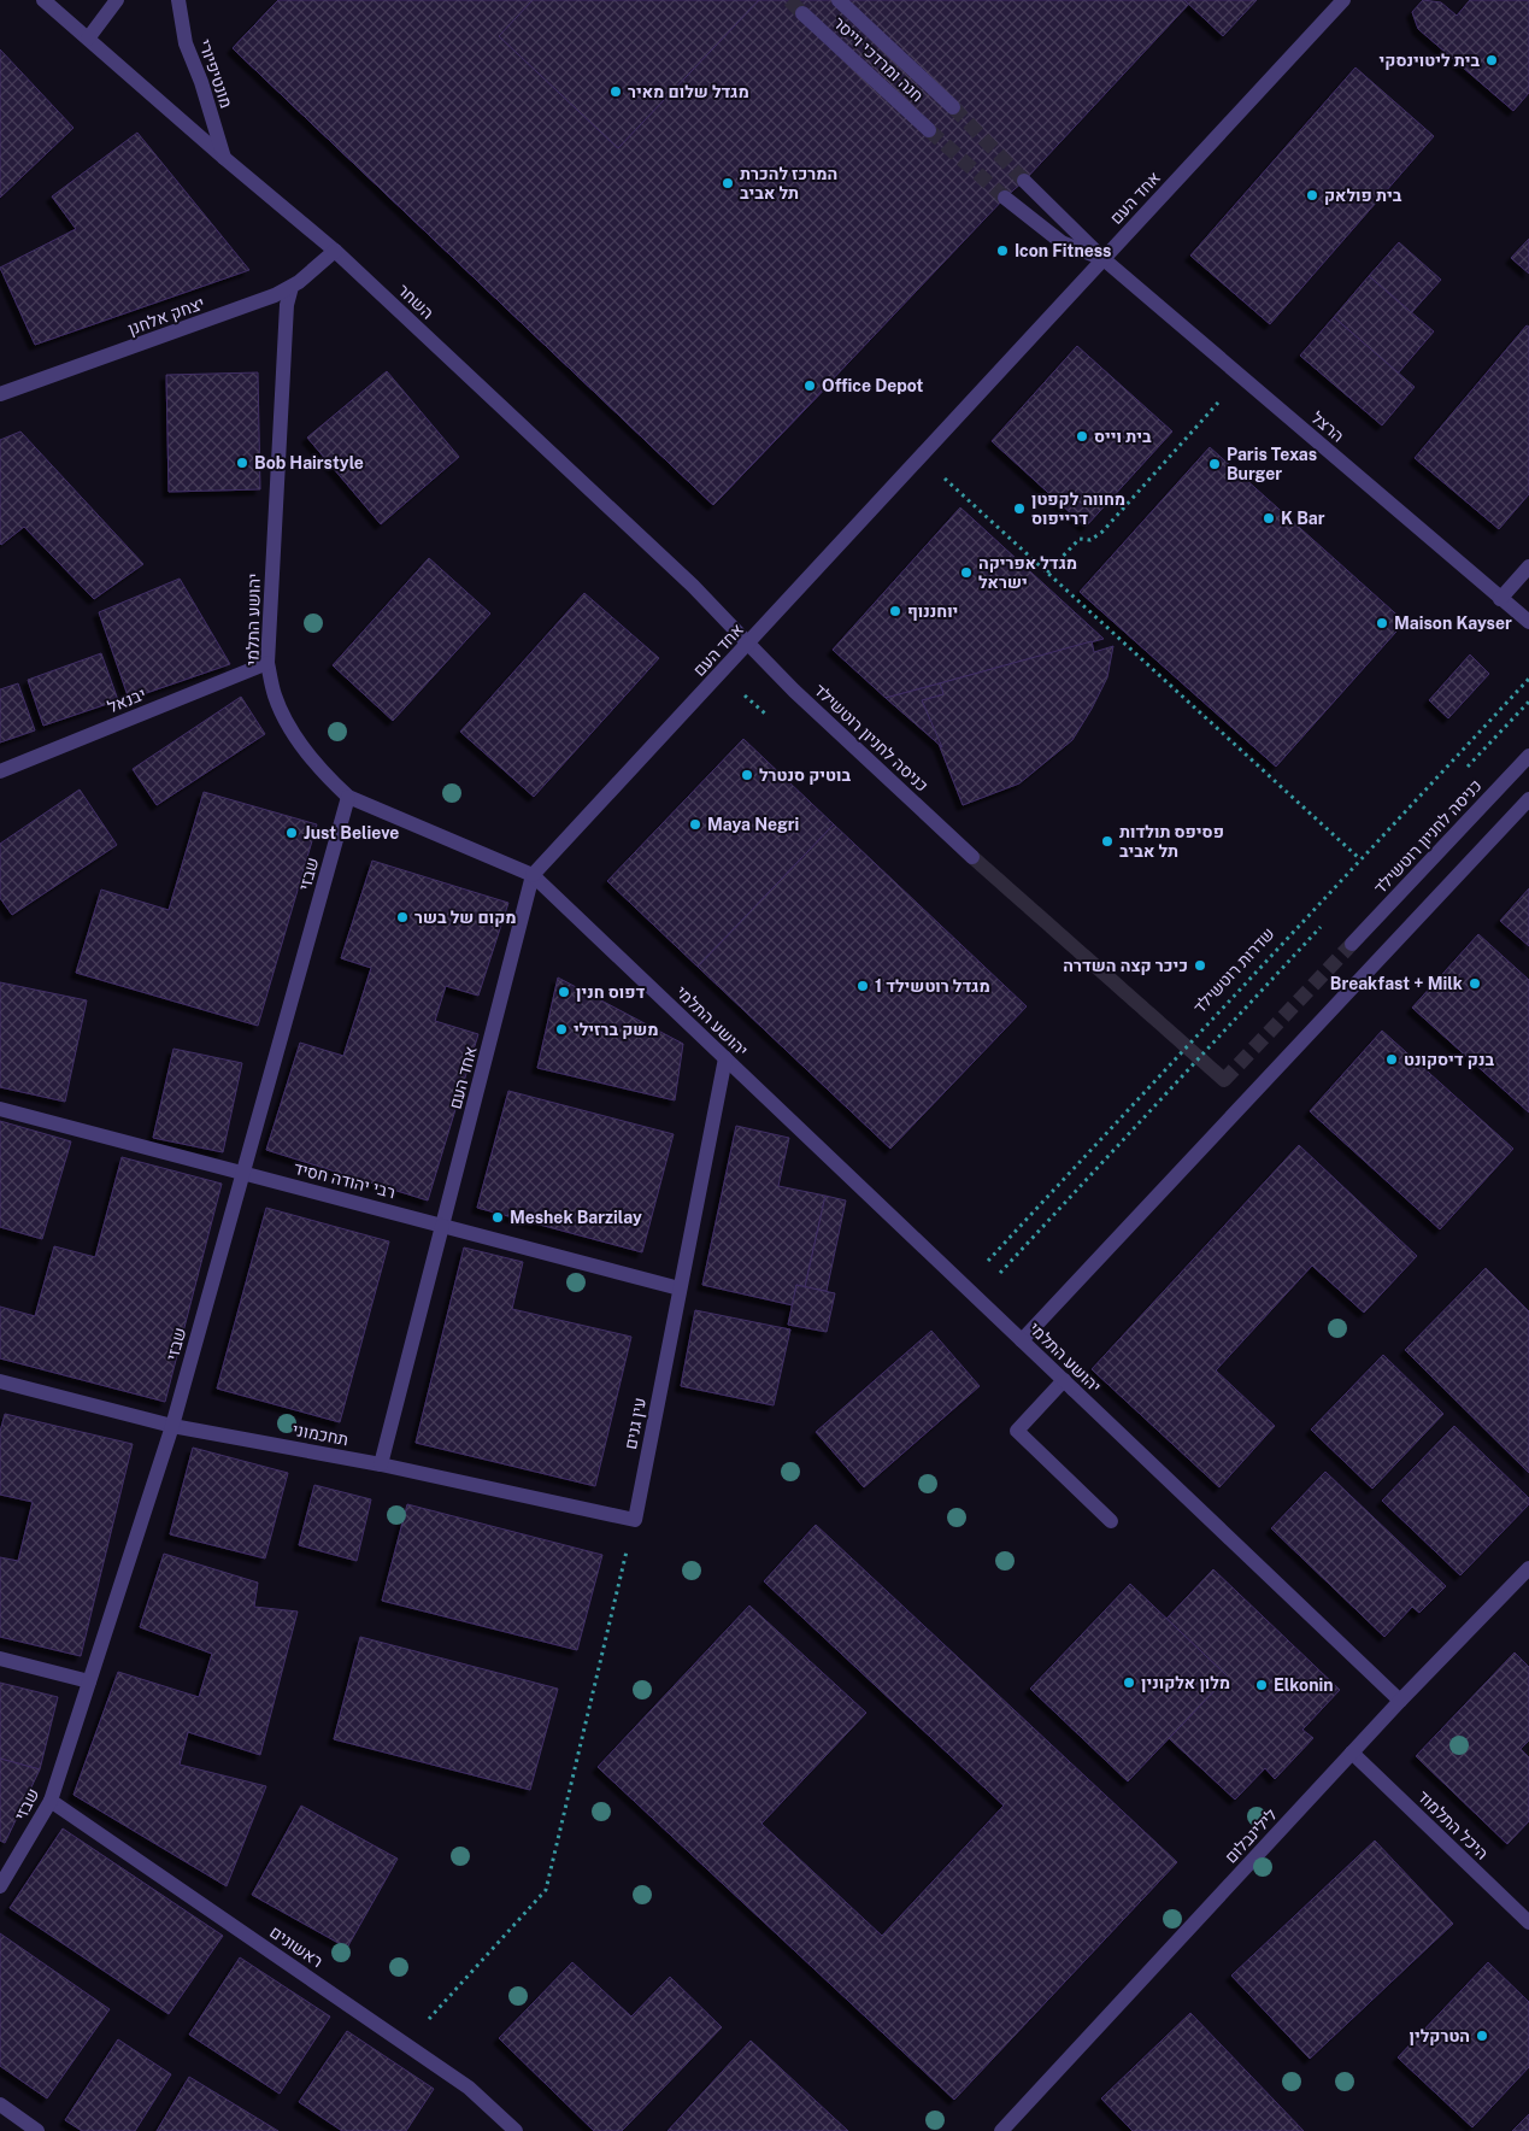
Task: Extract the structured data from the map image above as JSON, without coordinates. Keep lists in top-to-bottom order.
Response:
{
  "streets": {
    "street": [
      "חנה ומרדכי וייסר",
      "מונטיפיורי",
      "אחד העם",
      "השחר",
      "יצחק אלחנן",
      "הרצל",
      "יהושע התלמי",
      "יבנאל",
      "כניסה לחניון רוטשילד",
      "שבזי",
      "רבי יהודה חסיד",
      "עין גנים",
      "תחכמוני",
      "היכל התלמוד",
      "לילינבלום",
      "ראשונים"
    ],
    "path": ["שדרות רוטשילד"]
  },
  "crossings": [
    ["מונטיפיורי", "השחר"],
    ["אחד העם", "השחר"],
    ["אחד העם", "הרצל"],
    ["אחד העם", "יהושע התלמי"],
    ["אחד העם", "כניסה לחניון רוטשילד"],
    ["אחד העם", "רבי יהודה חסיד"],
    ["אחד העם", "תחכמוני"],
    ["השחר", "יצחק אלחנן"],
    ["השחר", "כניסה לחניון רוטשילד"],
    ["יצחק אלחנן", "יהושע התלמי"],
    ["יהושע התלמי", "יבנאל"],
    ["יהושע התלמי", "שבזי"],
    ["יהושע התלמי", "שדרות רוטשילד"],
    ["יהושע התלמי", "עין גנים"],
    ["יהושע התלמי", "לילינבלום"],
    ["שבזי", "רבי יהודה חסיד"],
    ["שבזי", "תחכמוני"],
    ["שבזי", "ראשונים"],
    ["רבי יהודה חסיד", "עין גנים"],
    ["עין גנים", "תחכמוני"],
    ["היכל התלמוד", "לילינבלום"]
  ],
  "places": [
    "בית ליטוינסקי",
    "מגדל שלום מאיר",
    "המרכז להכרת תל אביב",
    "בית פולאק",
    "Icon Fitness",
    "Office Depot",
    "בית וייס",
    "Bob Hairstyle",
    "Paris Texas Burger",
    "מחווה לקפטן דרייפוס",
    "K Bar",
    "מגדל אפריקה ישראל",
    "יוחננוף",
    "Maison Kayser",
    "בוטיק סנטרל",
    "Maya Negri",
    "Just Believe",
    "פסיפס תולדות תל אביב",
    "מקום של בשר",
    "כיכר קצה השדרה",
    "Breakfast + Milk",
    "מגדל רוטשילד 1",
    "דפוס חנין",
    "משק ברזילי",
    "בנק דיסקונט",
    "Meshek Barzilay",
    "מלון אלקונין",
    "Elkonin",
    "הטרקלין"
  ]
}
